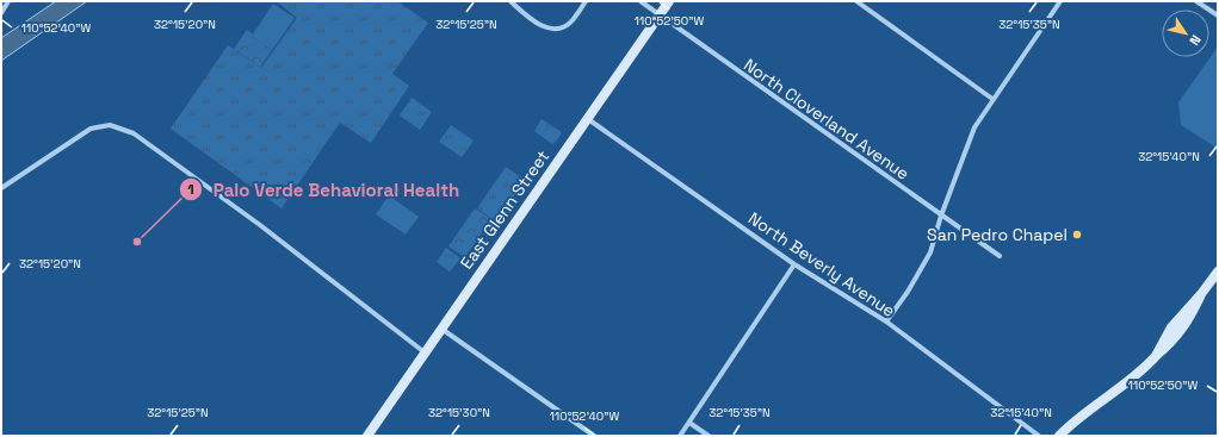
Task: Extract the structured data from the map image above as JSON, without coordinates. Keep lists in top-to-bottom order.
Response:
{
  "streets": {
    "street": ["North Cloverland Avenue", "East Glenn Street", "North Beverly Avenue"]
  },
  "crossings": [
    ["North Cloverland Avenue", "East Glenn Street"],
    ["East Glenn Street", "North Beverly Avenue"]
  ],
  "places": ["San Pedro Chapel", "Palo Verde Behavioral Health"],
  "north": "bottom right",
  "coordinates": [
    "110°52'50\"W",
    "32°15'20\"N",
    "32°15'25\"N",
    "32°15'35\"N",
    "110°52'40\"W",
    "32°15'40\"N",
    "32°15'30\"N"
  ]
}
